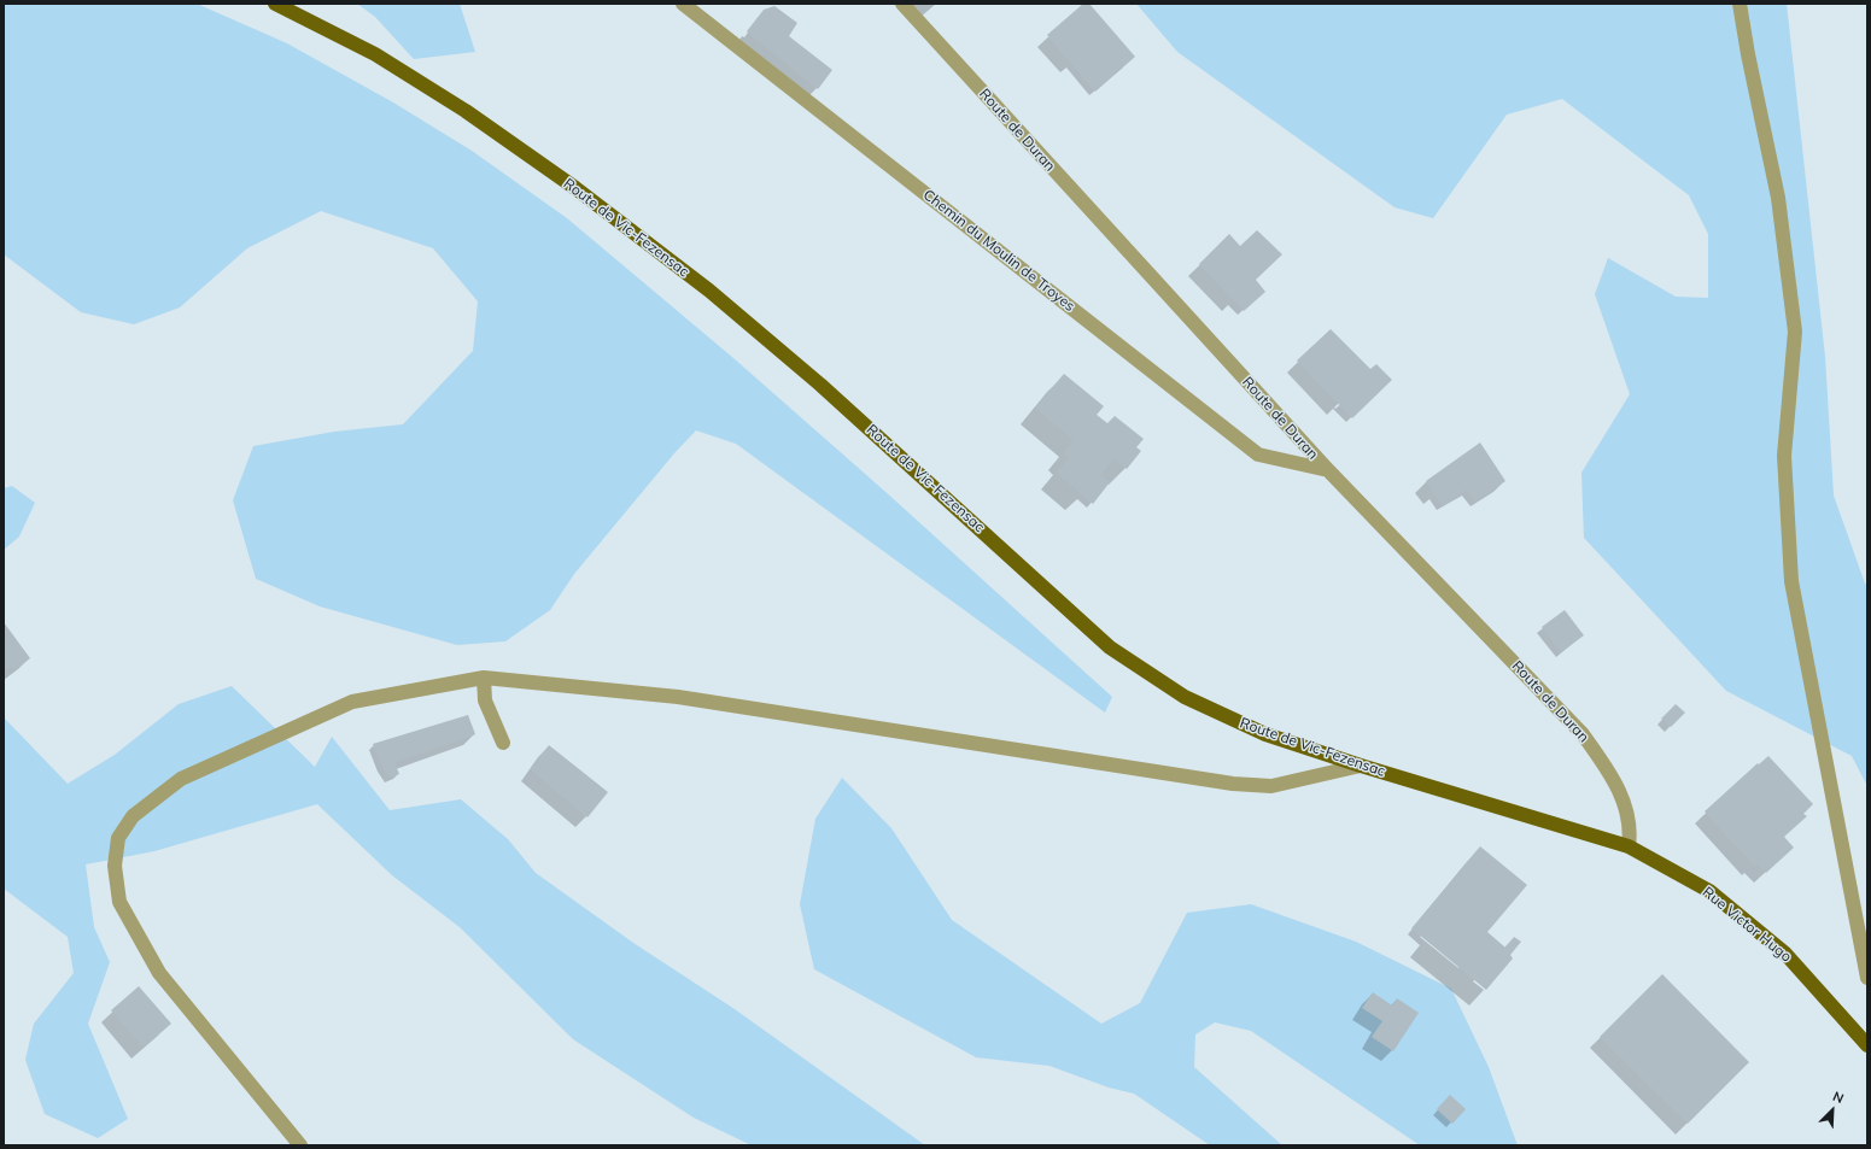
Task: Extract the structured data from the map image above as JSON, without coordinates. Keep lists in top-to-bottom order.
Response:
{
  "streets": {
    "main road": ["Route de Vic-Fezensac", "Rue Victor Hugo"],
    "street": ["Route de Duran", "Chemin du Moulin de Troyes"]
  },
  "crossings": [
    ["Route de Duran", "Route de Vic-Fezensac"],
    ["Route de Duran", "Chemin du Moulin de Troyes"],
    ["Route de Duran", "Rue Victor Hugo"],
    ["Route de Vic-Fezensac", "Rue Victor Hugo"]
  ],
  "north": "top right"
}
